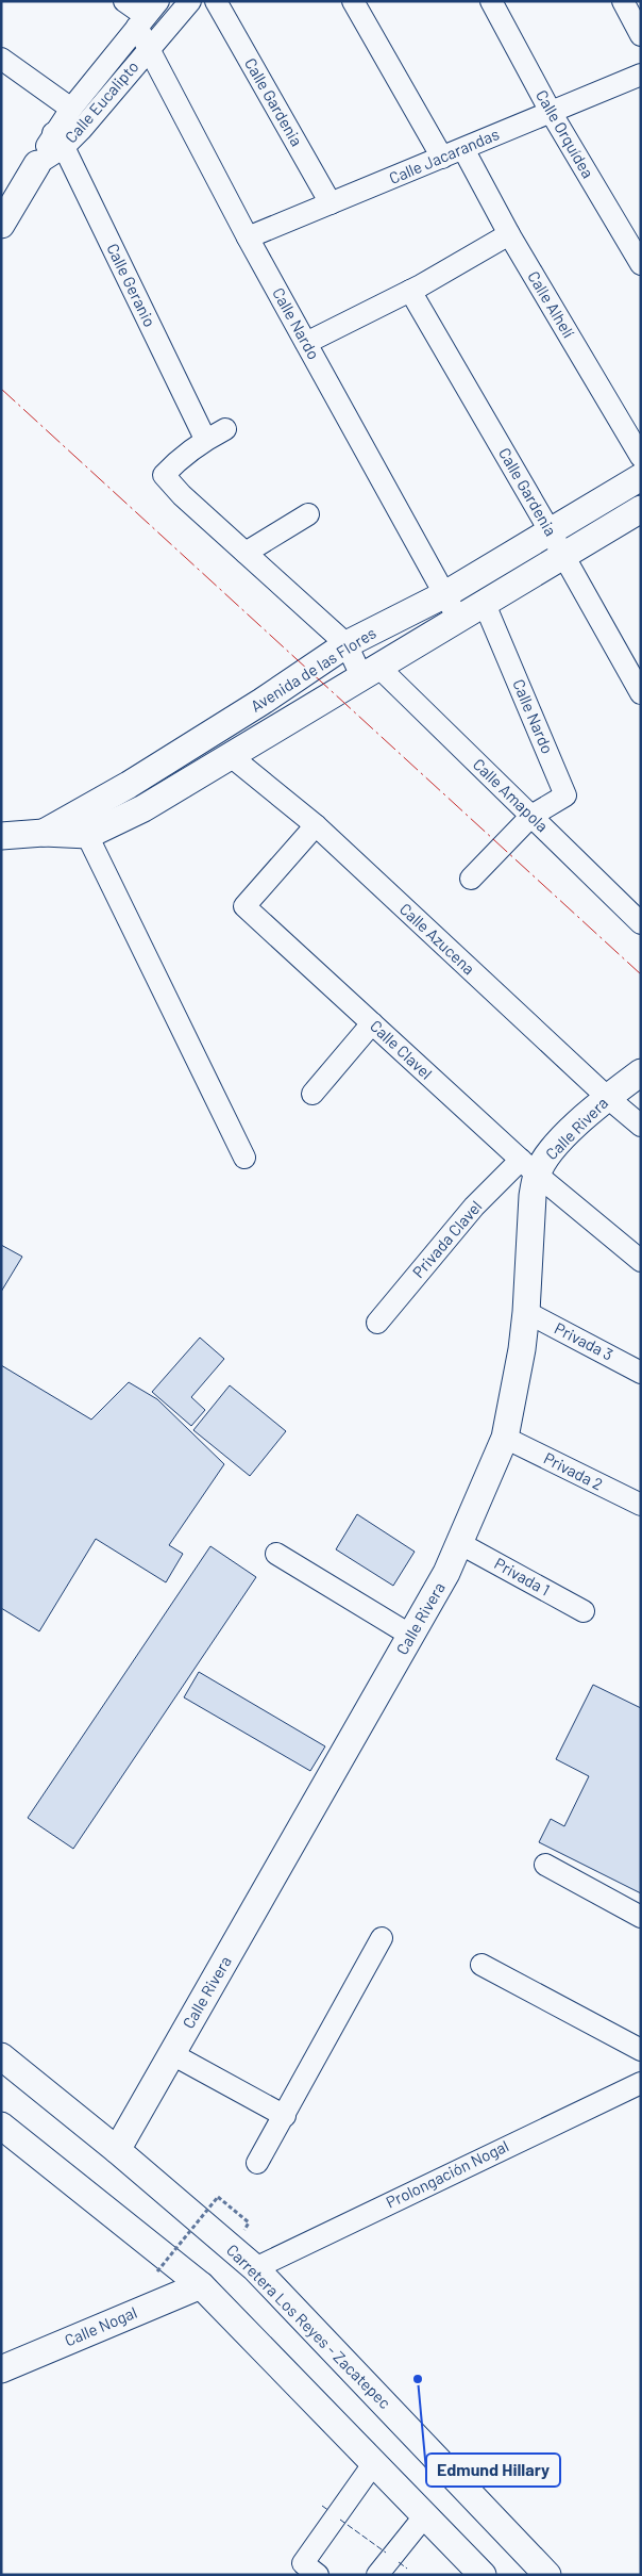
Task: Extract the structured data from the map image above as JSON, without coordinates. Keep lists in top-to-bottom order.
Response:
{
  "streets": {
    "main road": [
      "Avenida de las Flores",
      "Calle Rivera",
      "Calle Nogal",
      "Carretera Los Reyes - Zacatepec"
    ],
    "street": [
      "Calle Eucalipto",
      "Calle Gardenia",
      "Calle Orquídea",
      "Calle Jacarandas",
      "Calle Geranio",
      "Calle Alhelí",
      "Calle Nardo",
      "Calle Amapola",
      "Calle Azucena",
      "Calle Clavel",
      "Privada Clavel",
      "Privada 3",
      "Privada 2",
      "Privada 1",
      "Prolongación Nogal"
    ]
  },
  "crossings": [
    ["Calle Eucalipto", "Calle Geranio"],
    ["Calle Eucalipto", "Calle Nardo"],
    ["Calle Gardenia", "Calle Jacarandas"],
    ["Calle Gardenia", "Avenida de las Flores"],
    ["Calle Orquídea", "Calle Jacarandas"],
    ["Calle Jacarandas", "Calle Alhelí"],
    ["Calle Jacarandas", "Calle Nardo"],
    ["Calle Nardo", "Avenida de las Flores"],
    ["Calle Nardo", "Calle Amapola"],
    ["Avenida de las Flores", "Calle Amapola"],
    ["Avenida de las Flores", "Calle Azucena"],
    ["Calle Azucena", "Calle Clavel"],
    ["Calle Azucena", "Calle Rivera"],
    ["Calle Clavel", "Calle Rivera"],
    ["Calle Clavel", "Privada Clavel"],
    ["Calle Rivera", "Privada Clavel"],
    ["Calle Rivera", "Privada 3"],
    ["Calle Rivera", "Privada 2"],
    ["Calle Rivera", "Privada 1"],
    ["Calle Rivera", "Carretera Los Reyes - Zacatepec"],
    ["Prolongación Nogal", "Carretera Los Reyes - Zacatepec"]
  ],
  "places": ["Edmund Hillary"]
}
